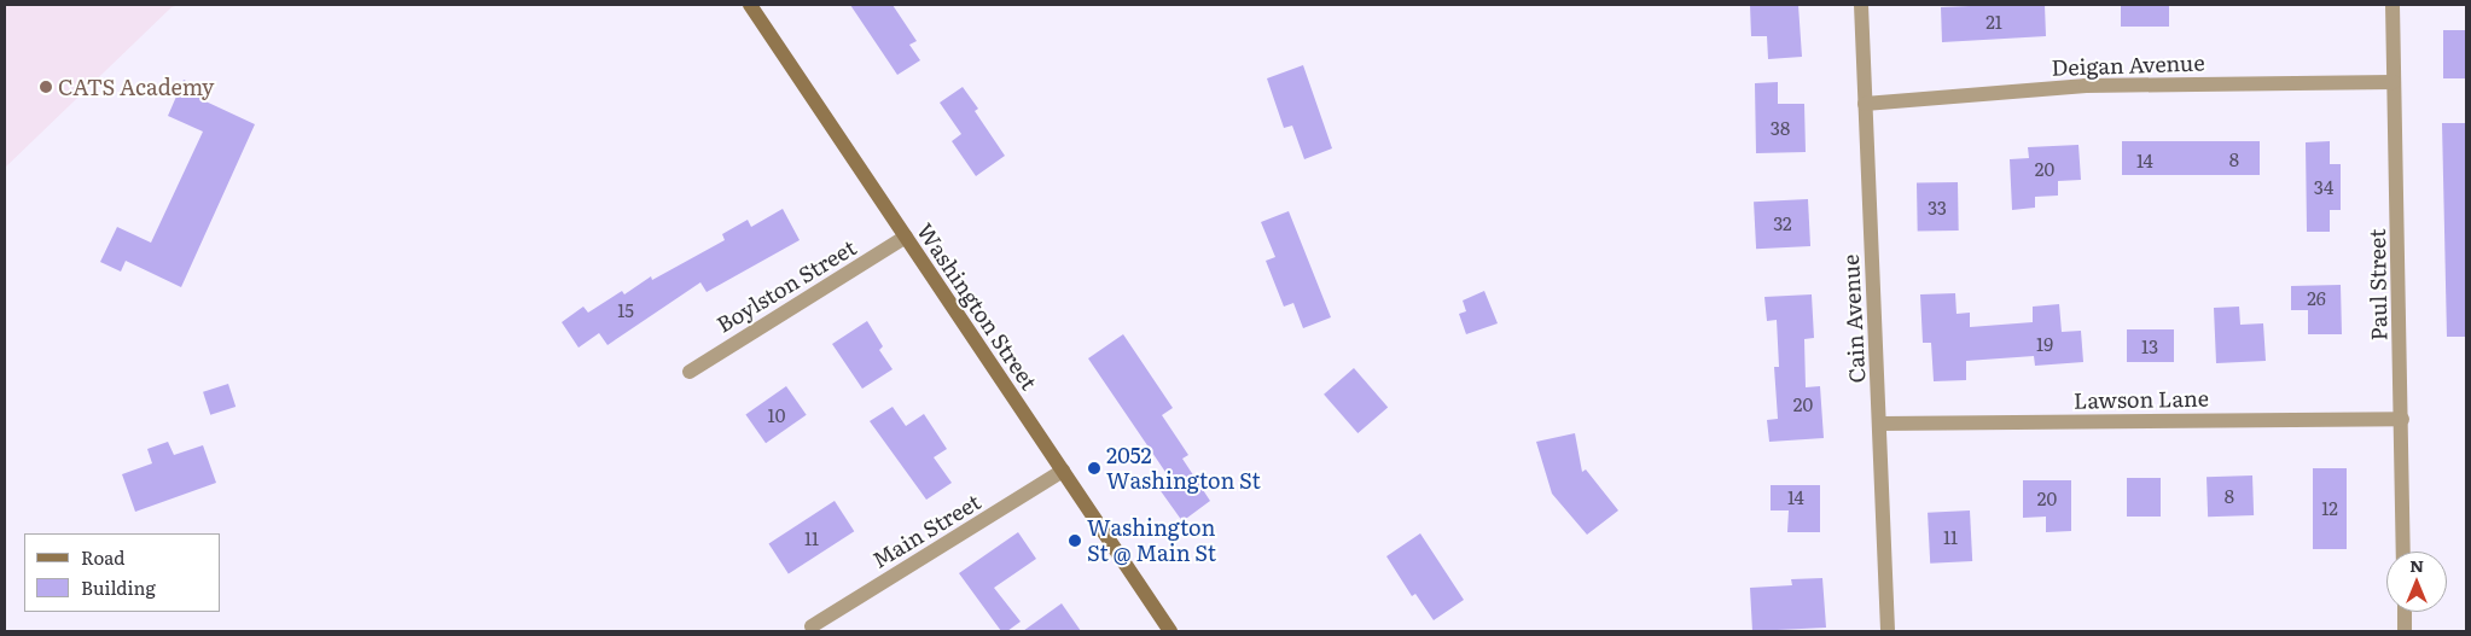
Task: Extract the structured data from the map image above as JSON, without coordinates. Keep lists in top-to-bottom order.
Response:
{
  "streets": {
    "main road": ["Washington Street"],
    "street": [
      "Deigan Avenue",
      "Paul Street",
      "Boylston Street",
      "Cain Avenue",
      "Lawson Lane",
      "Main Street"
    ]
  },
  "crossings": [
    ["Deigan Avenue", "Paul Street"],
    ["Deigan Avenue", "Cain Avenue"],
    ["Paul Street", "Lawson Lane"],
    ["Boylston Street", "Washington Street"],
    ["Washington Street", "Main Street"],
    ["Cain Avenue", "Lawson Lane"]
  ],
  "places": ["CATS Academy", "2052 Washington St", "Washington St @ Main St"],
  "house_numbers": [
    "21",
    "38",
    "8",
    "14",
    "20",
    "34",
    "33",
    "32",
    "26",
    "15",
    "19",
    "13",
    "20",
    "10",
    "8",
    "14",
    "20",
    "12",
    "11",
    "11"
  ],
  "legend": ["Road", "Building"],
  "north": "top"
}
